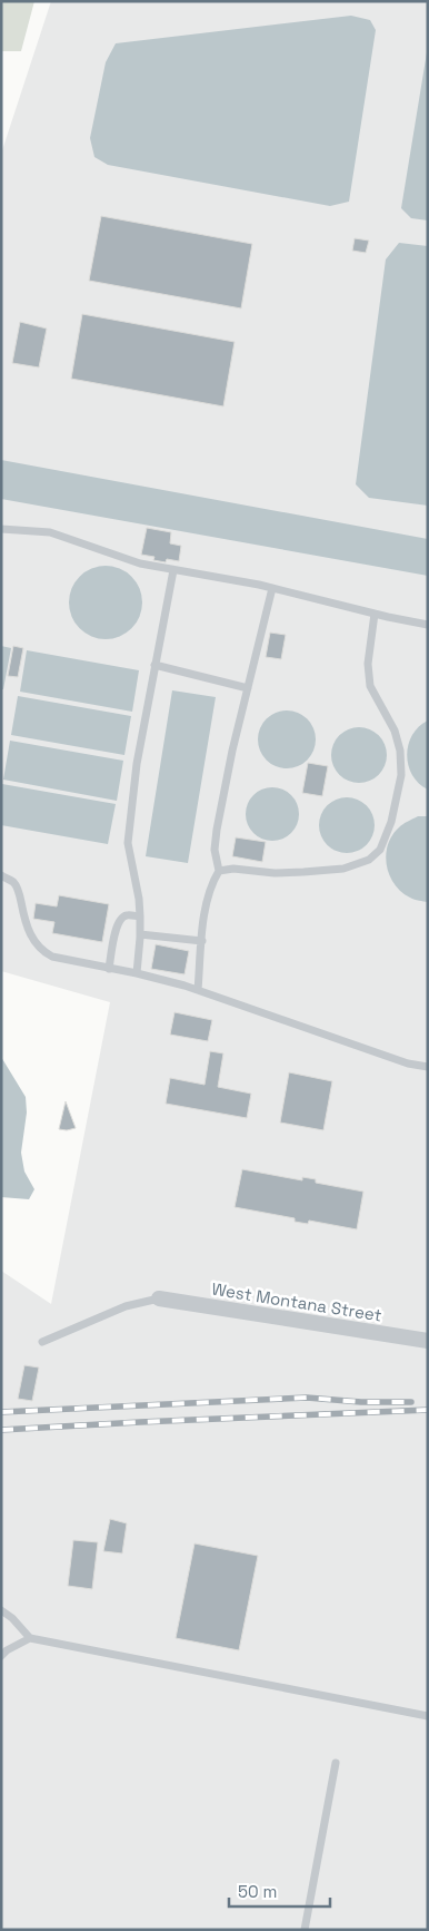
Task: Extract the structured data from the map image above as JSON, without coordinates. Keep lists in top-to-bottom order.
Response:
{
  "streets": {
    "street": ["West Montana Street"]
  },
  "scale_bar": "50 m"
}
